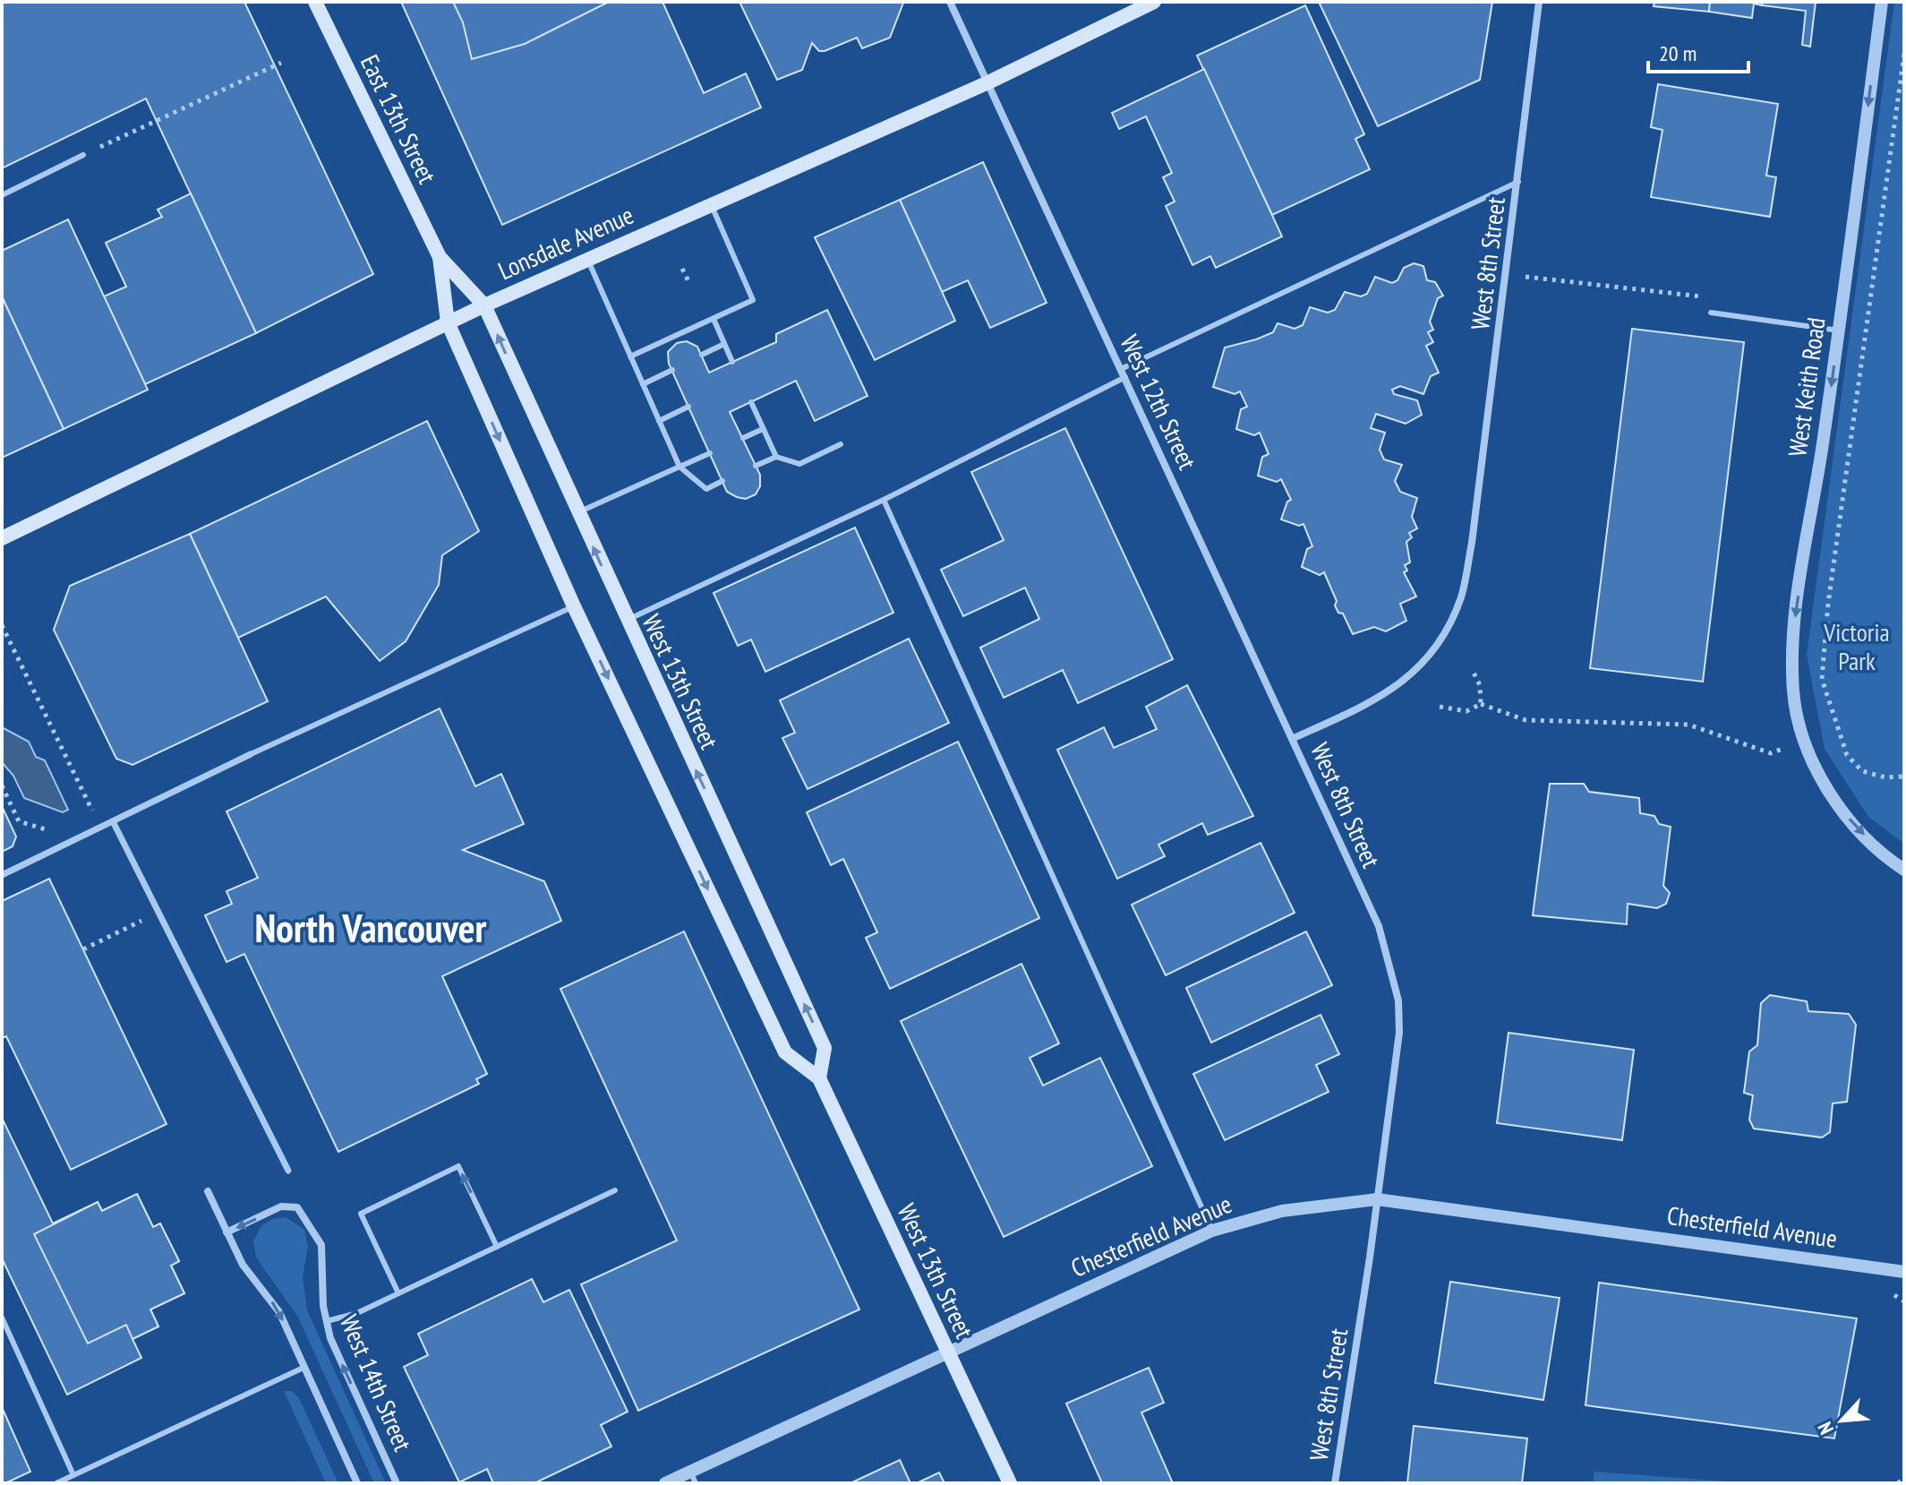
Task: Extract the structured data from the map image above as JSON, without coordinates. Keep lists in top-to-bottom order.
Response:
{
  "streets": {
    "main road": ["East 13th Street", "Lonsdale Avenue", "West 13th Street"],
    "street": [
      "West 8th Street",
      "West Keith Road",
      "West 12th Street",
      "Chesterfield Avenue",
      "West 14th Street"
    ]
  },
  "crossings": [
    ["East 13th Street", "Lonsdale Avenue"],
    ["East 13th Street", "West 13th Street"],
    ["Lonsdale Avenue", "West 12th Street"],
    ["Lonsdale Avenue", "West 13th Street"],
    ["West 8th Street", "West 12th Street"],
    ["West 8th Street", "Chesterfield Avenue"],
    ["West 13th Street", "Chesterfield Avenue"]
  ],
  "one_way": ["West Keith Road"],
  "districts": ["North Vancouver"],
  "parks": ["Victoria Park"],
  "scale_bar": "20 m",
  "north": "bottom left"
}
